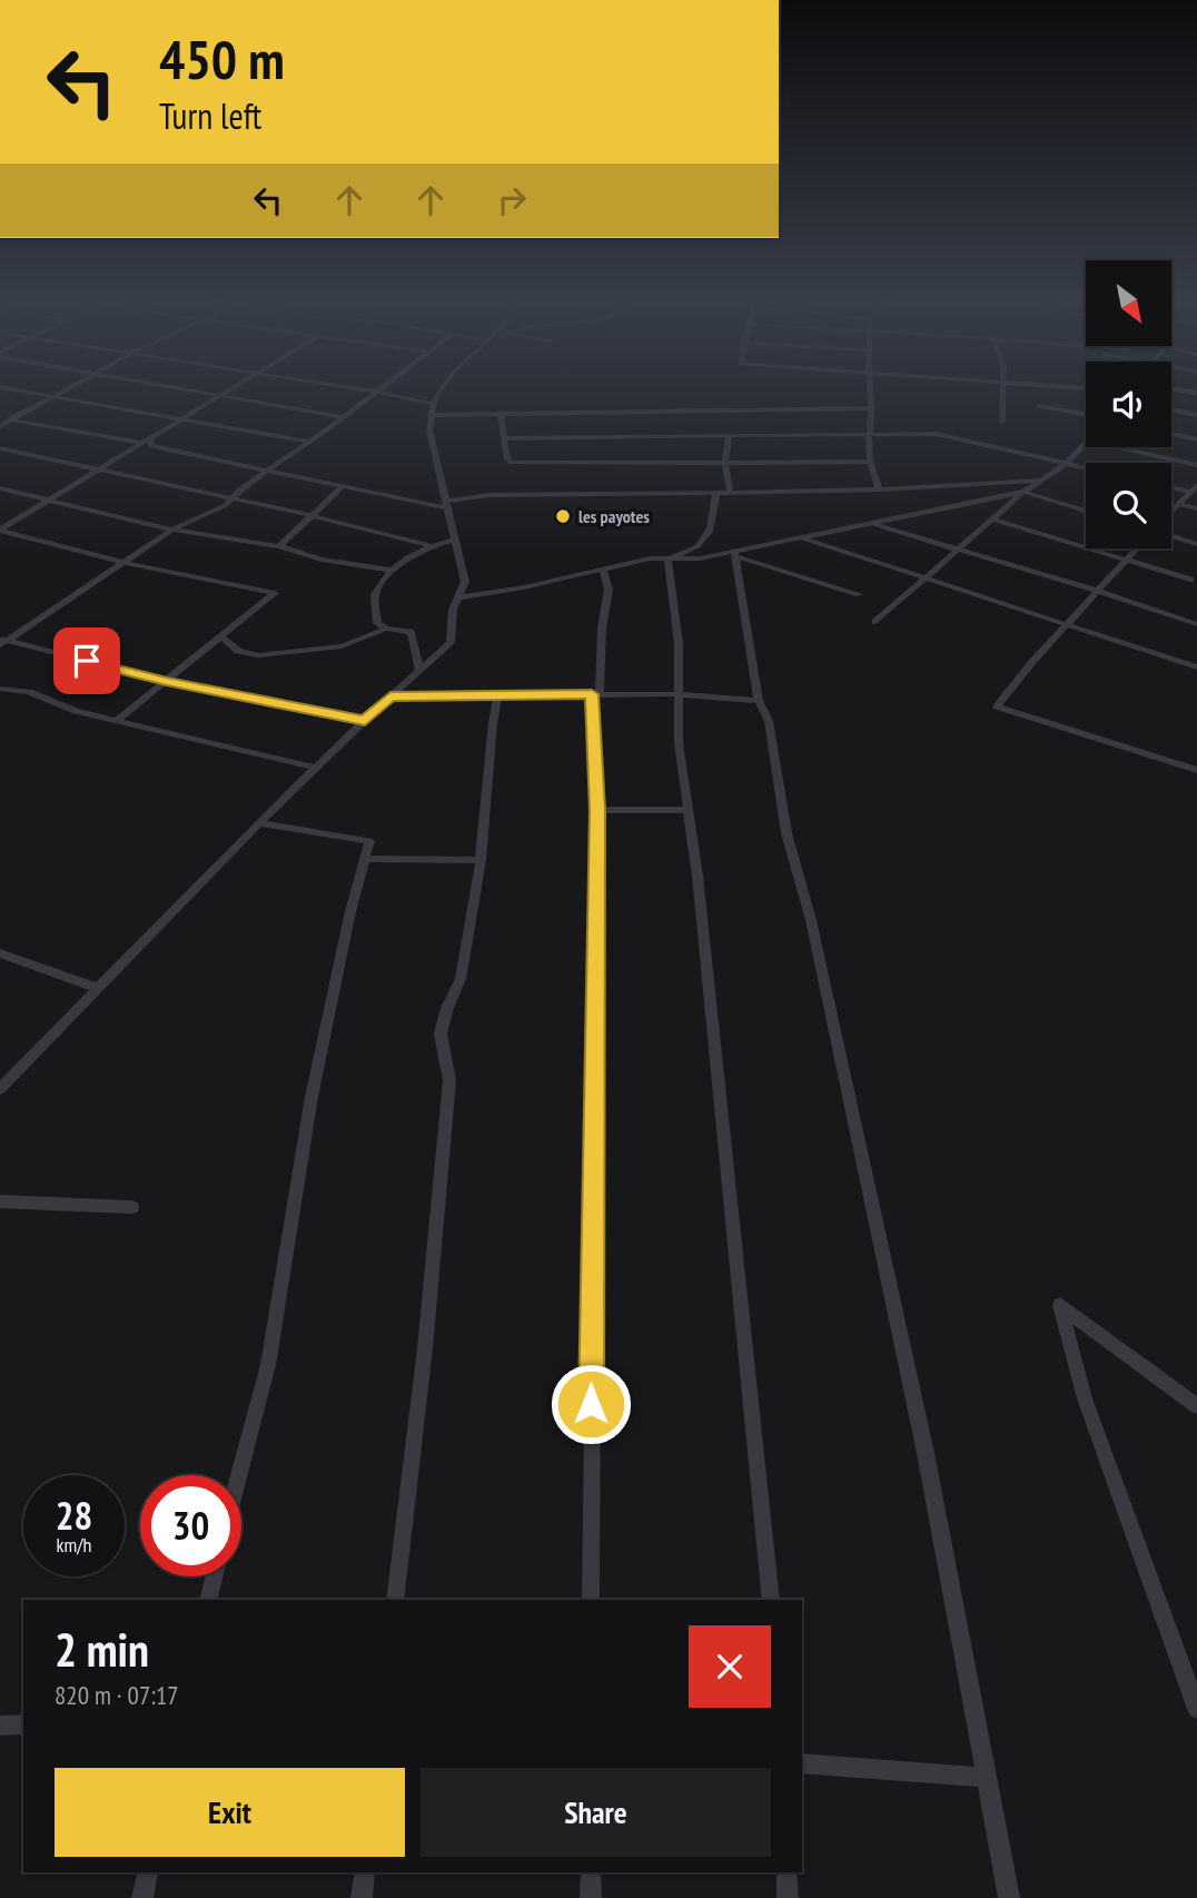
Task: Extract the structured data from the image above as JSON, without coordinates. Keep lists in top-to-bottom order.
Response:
{
  "places": ["les payotes"],
  "north": "bottom right",
  "page": {
    "turn": ["450 m", "Turn left"],
    "speed": "28 km/h",
    "limit": "30",
    "heading": ["2 min", "820 m · 07:17"],
    "buttons": ["Exit", "Share"]
  }
}
